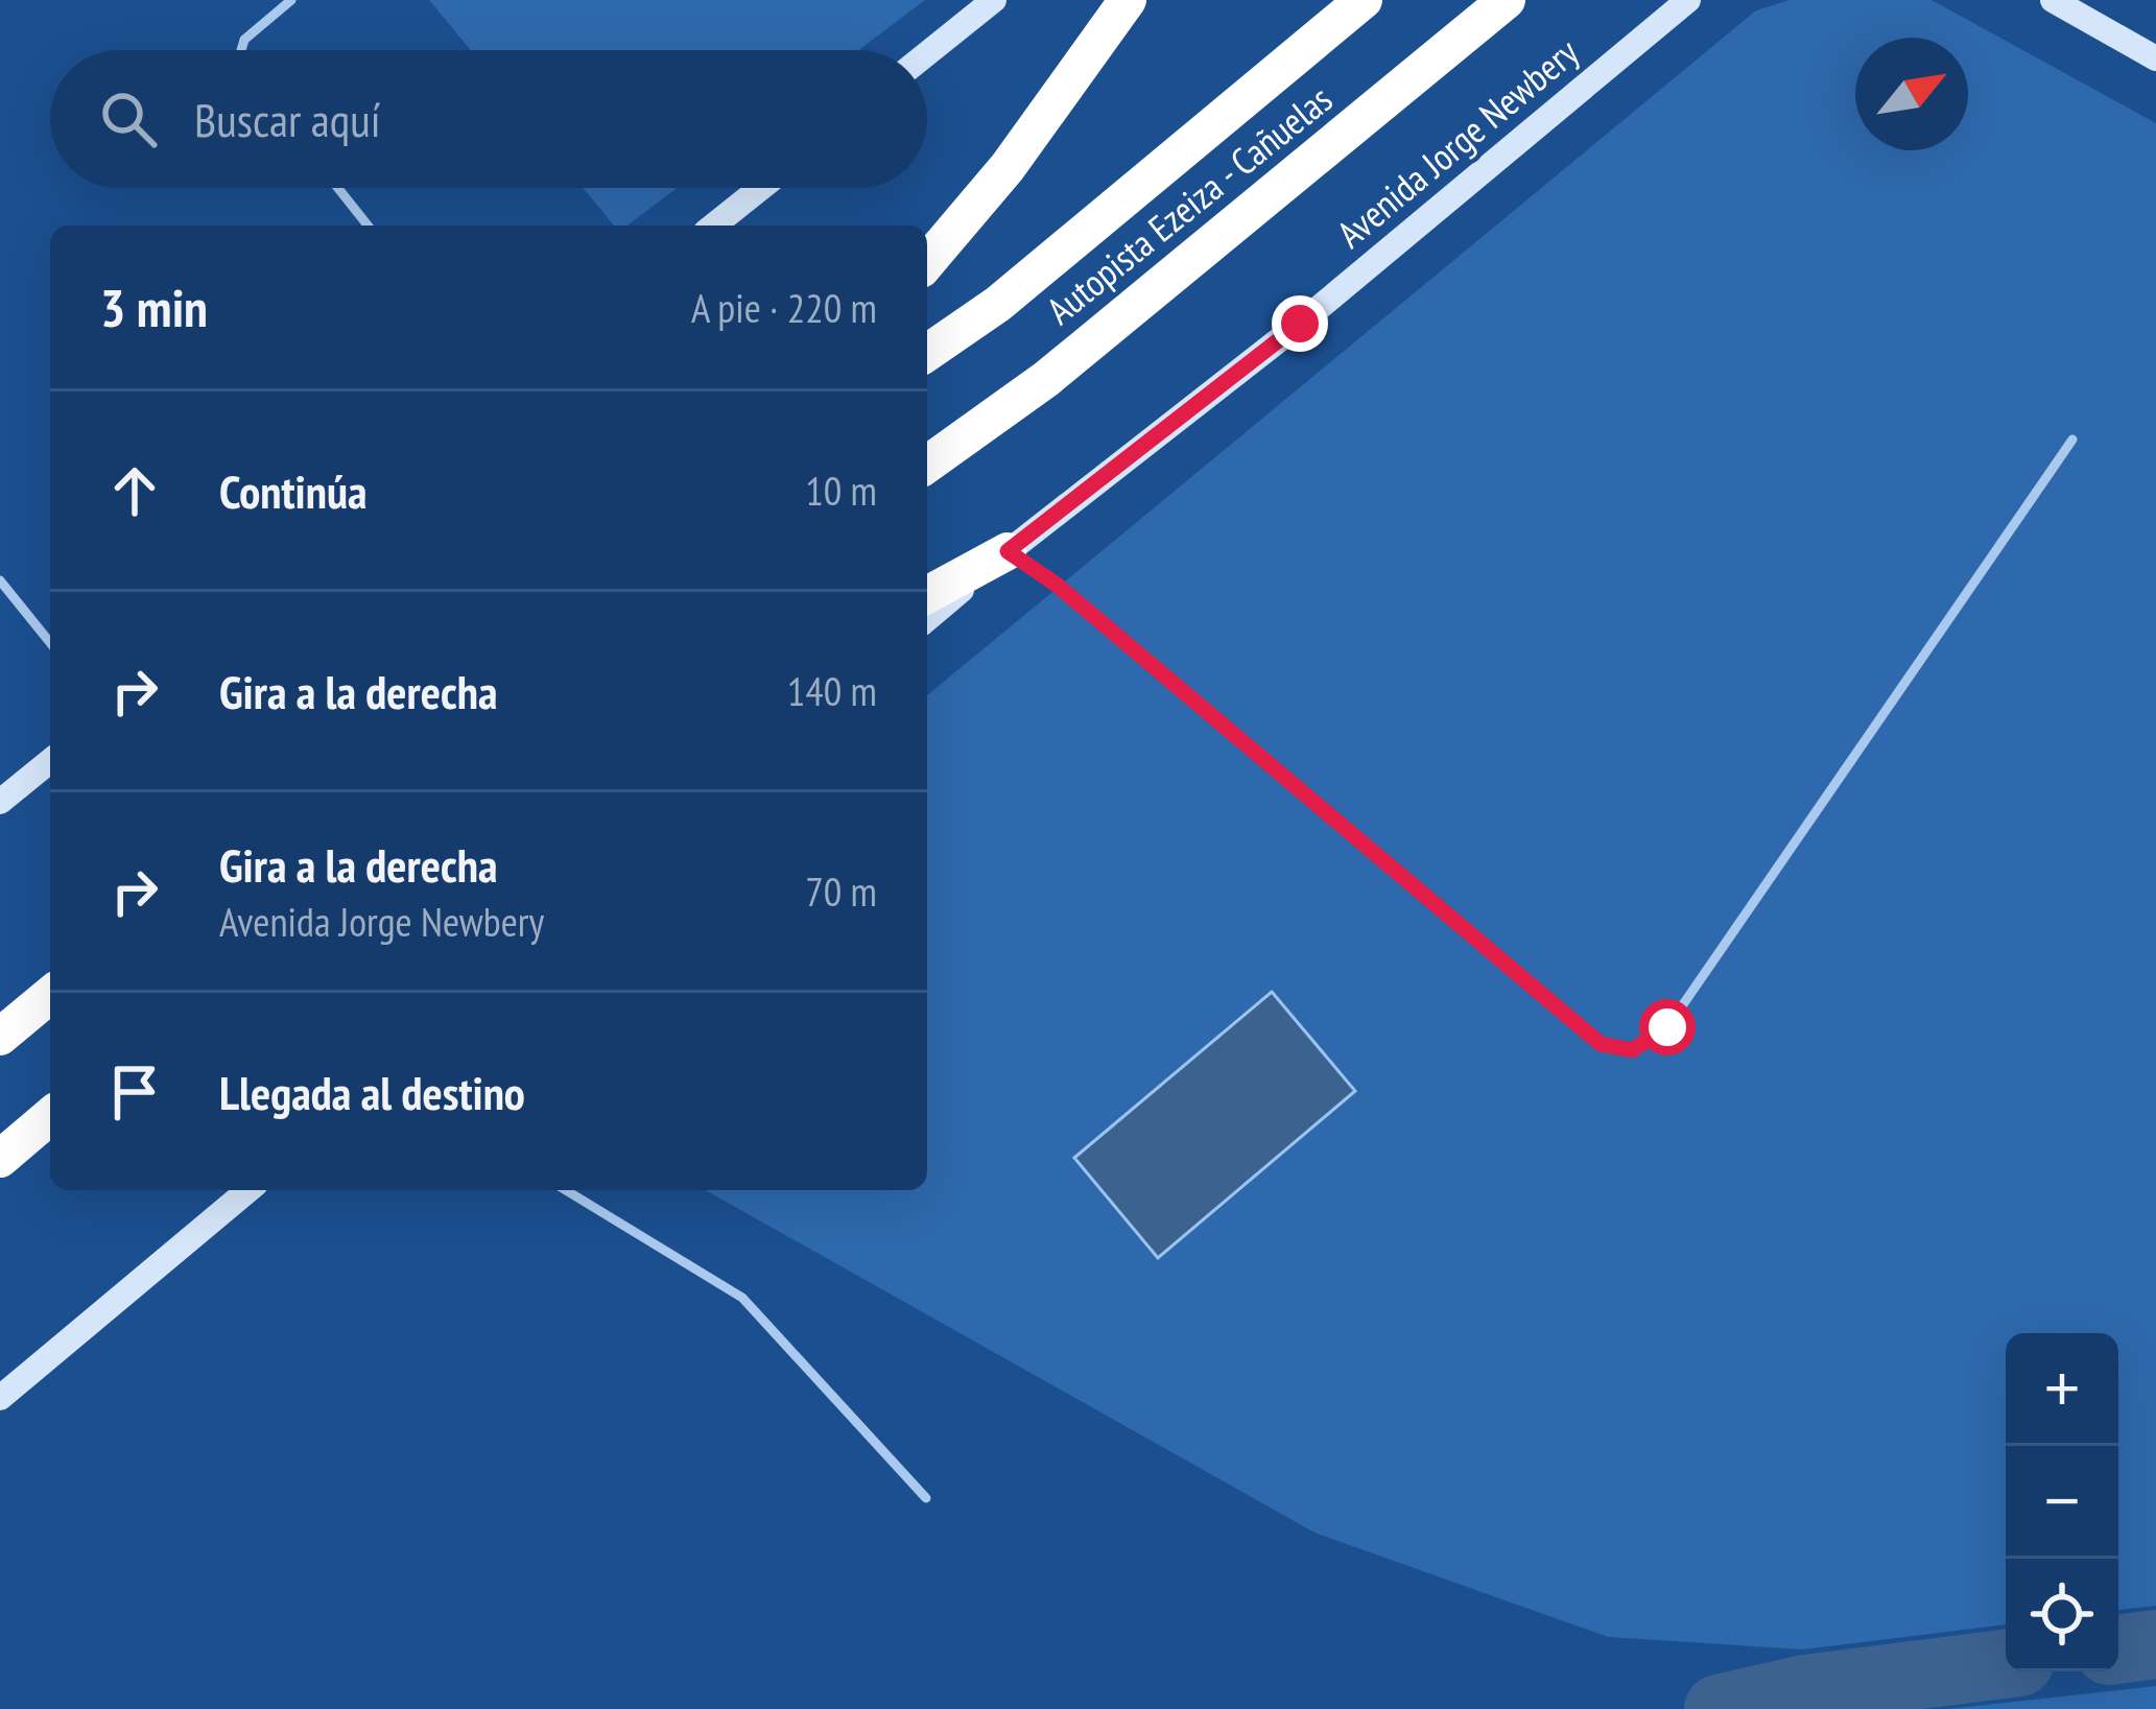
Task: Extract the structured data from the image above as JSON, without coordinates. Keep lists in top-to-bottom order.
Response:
{
  "streets": {
    "highway": ["Autopista Ezeiza - Cañuelas"],
    "street": ["Avenida Jorge Newbery"]
  },
  "north": "top right",
  "page": {
    "search": "Buscar aquí",
    "heading": ["3 min", "A pie · 220 m"],
    "list": [
      ["Continúa", "10 m"],
      ["Gira a la derecha", "140 m"],
      ["Gira a la derecha", "Avenida Jorge Newbery", "70 m"],
      "Llegada al destino"
    ],
    "map_buttons": ["+", "−"]
  }
}
